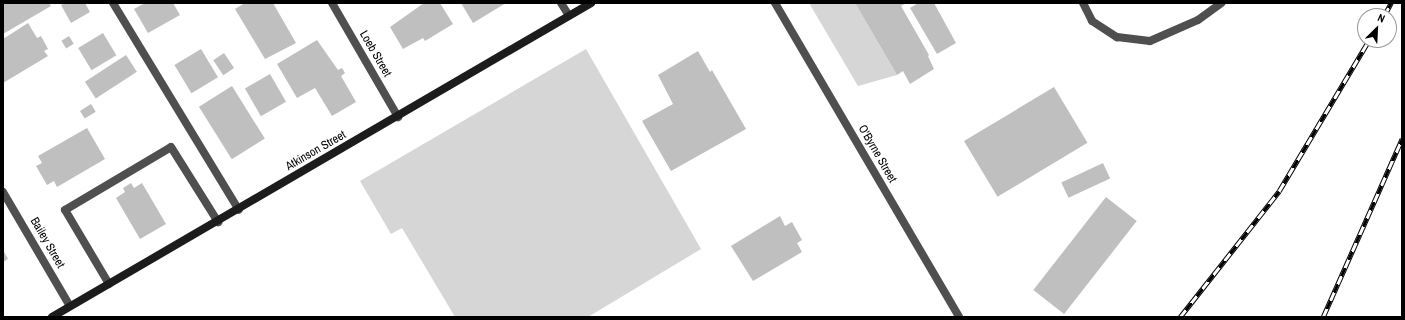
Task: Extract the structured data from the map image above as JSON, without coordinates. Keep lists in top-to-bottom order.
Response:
{
  "streets": {
    "street": [
      "Loeb Street",
      "Atkinson Street",
      "O'Byrne Street",
      "Bailey Street"
    ]
  },
  "crossings": [
    ["Loeb Street", "Atkinson Street"],
    ["Atkinson Street", "Bailey Street"]
  ],
  "north": "top right"
}
